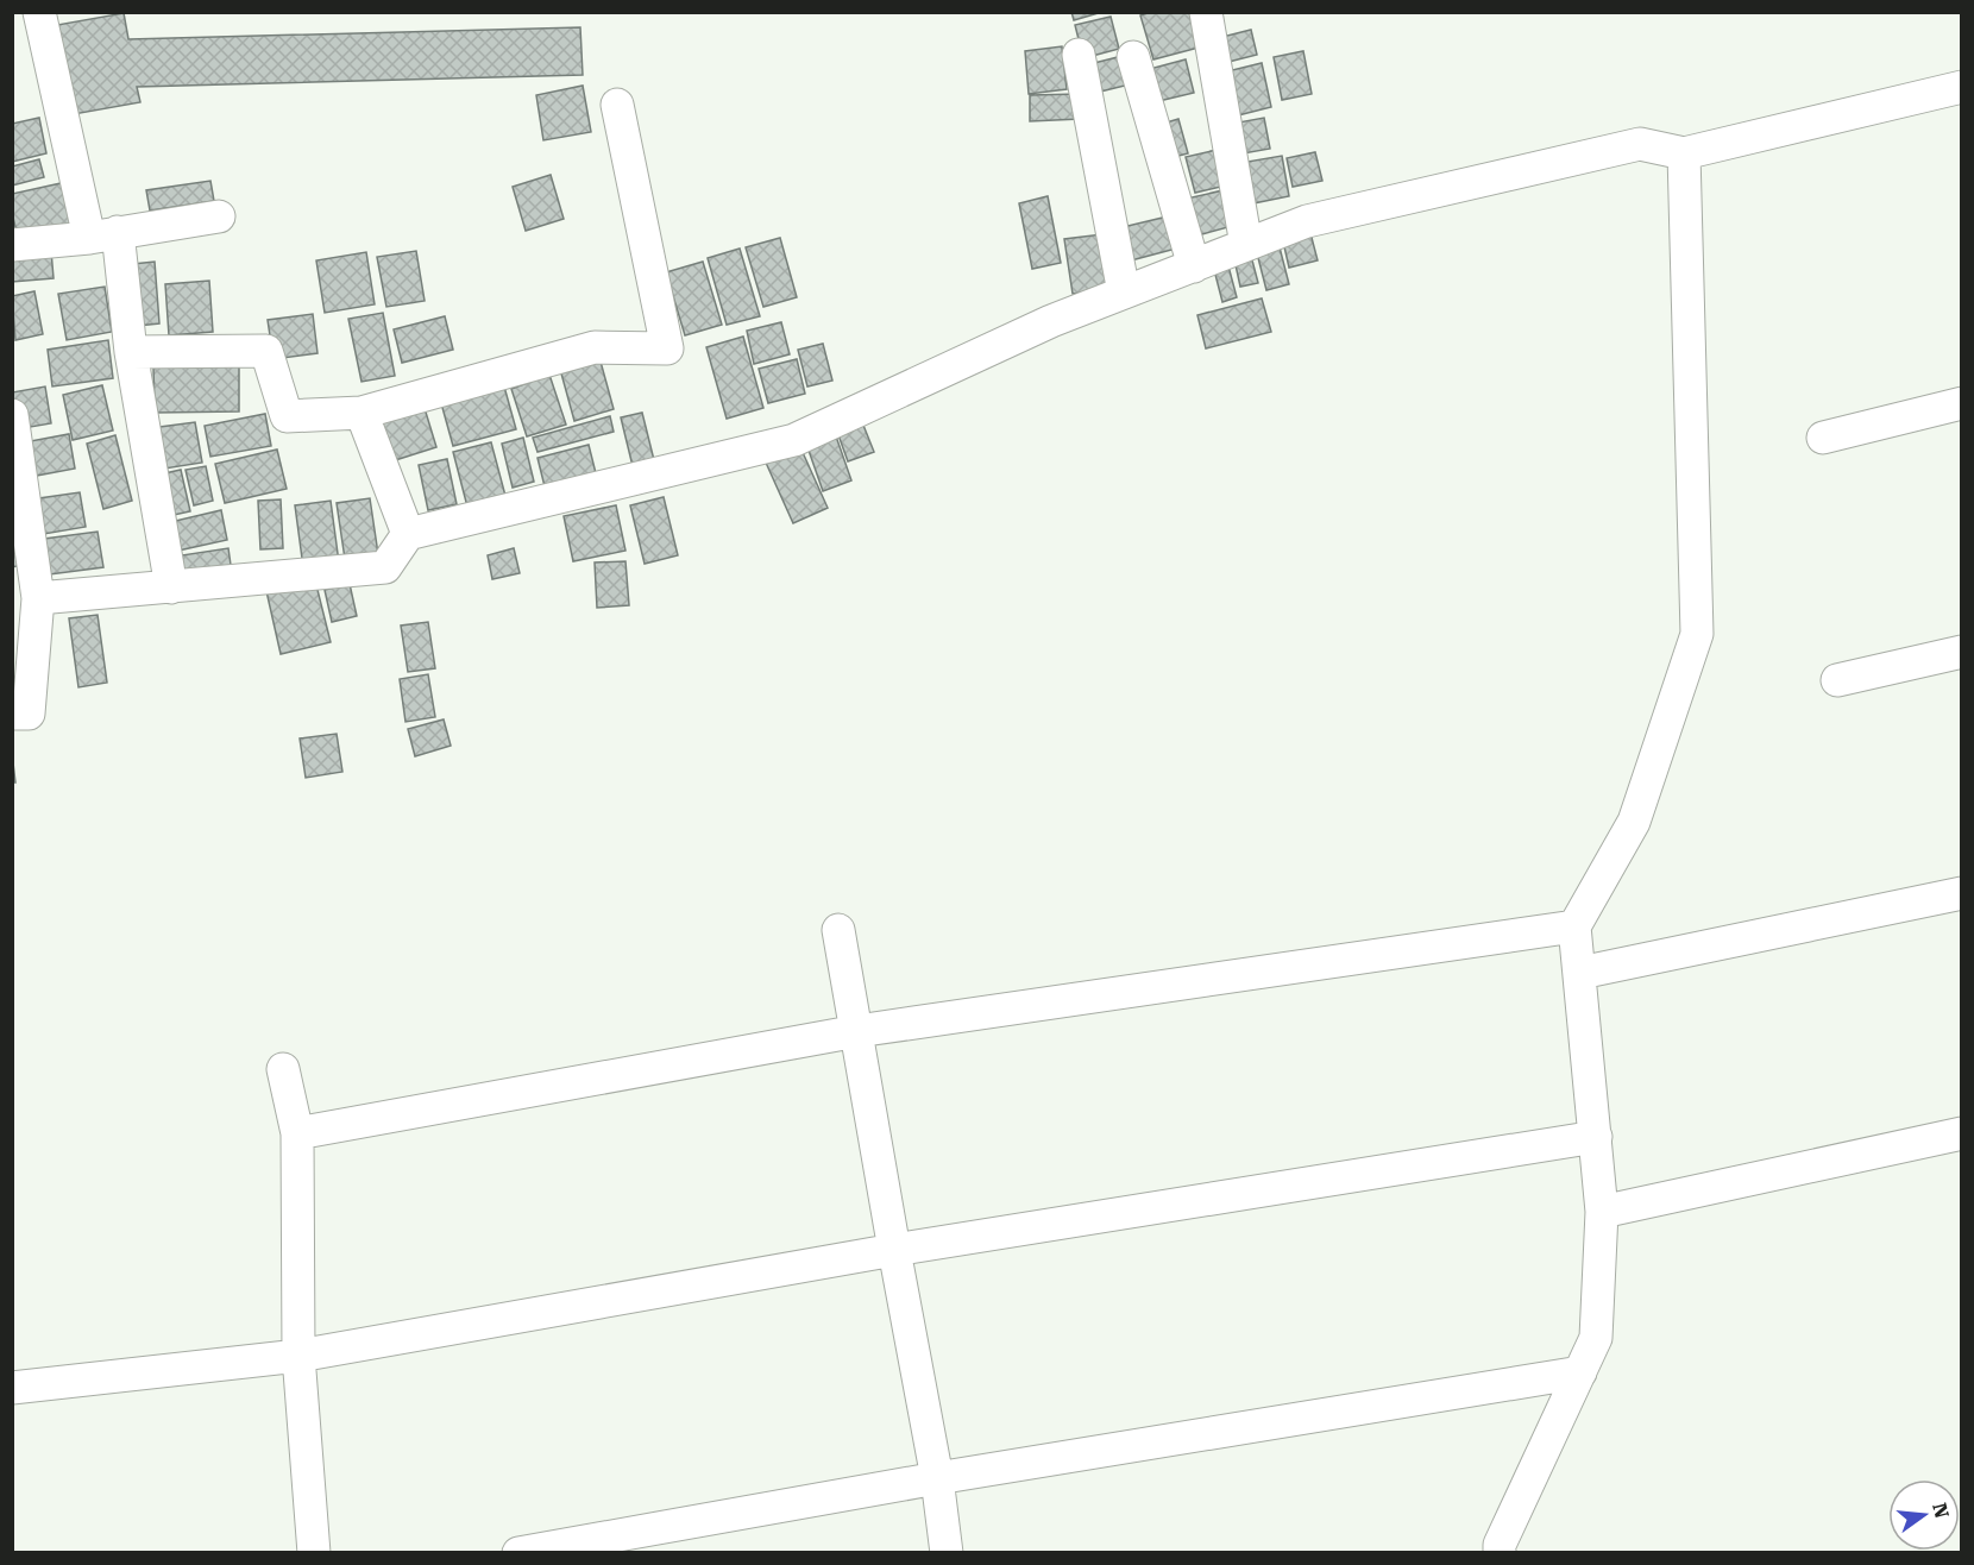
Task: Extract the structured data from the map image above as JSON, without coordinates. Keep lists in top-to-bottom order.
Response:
{
  "north": "right"
}
